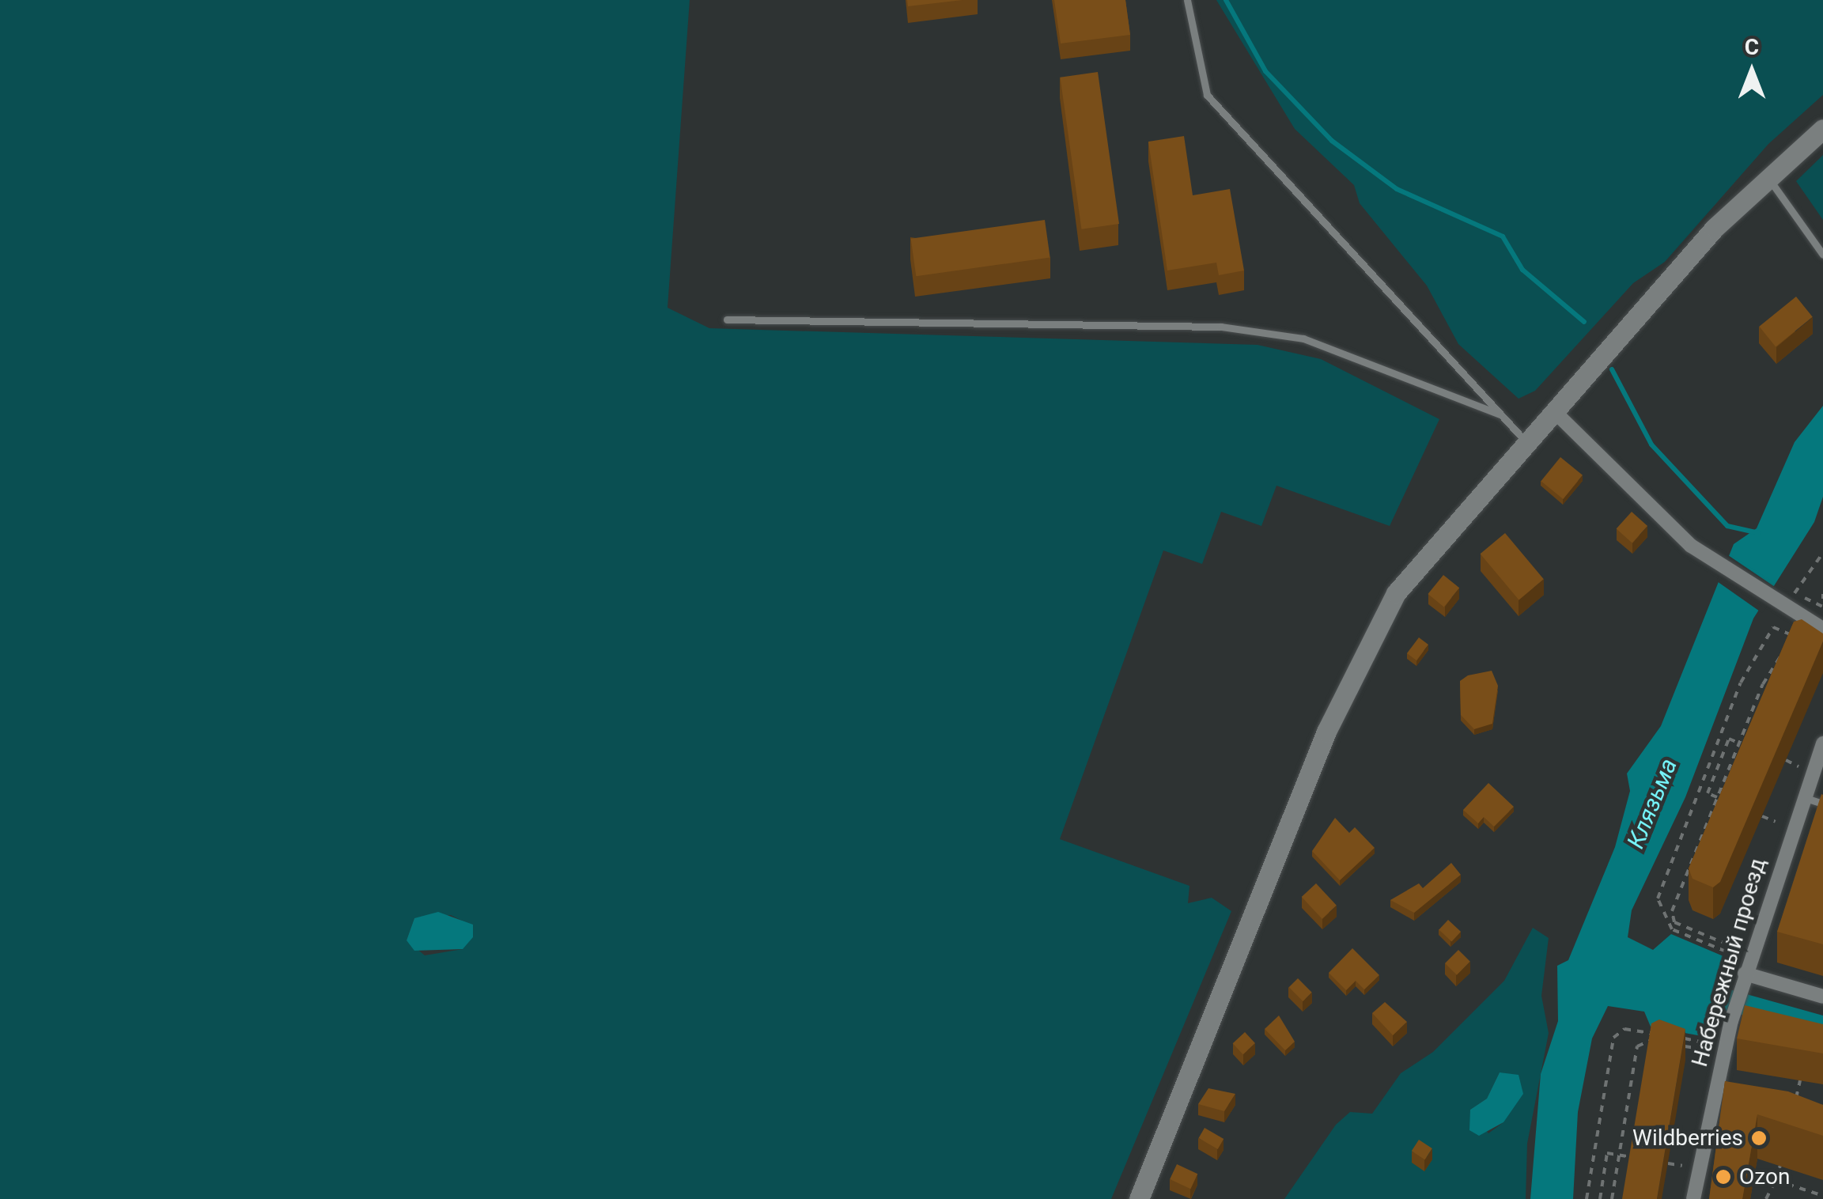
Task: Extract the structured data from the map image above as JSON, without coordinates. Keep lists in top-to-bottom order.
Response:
{
  "streets": {
    "street": ["Набережный проезд"]
  },
  "water": ["Клязьма"],
  "places": ["Wildberries", "Ozon"],
  "north": "top"
}
